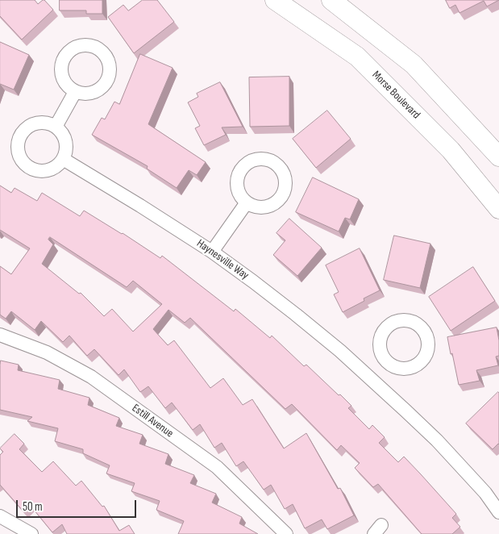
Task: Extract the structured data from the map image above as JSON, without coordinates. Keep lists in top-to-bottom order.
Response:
{
  "streets": {
    "main road": ["Morse Boulevard"],
    "street": ["Haynesville Way", "Estill Avenue"]
  },
  "scale_bar": "50 m"
}
